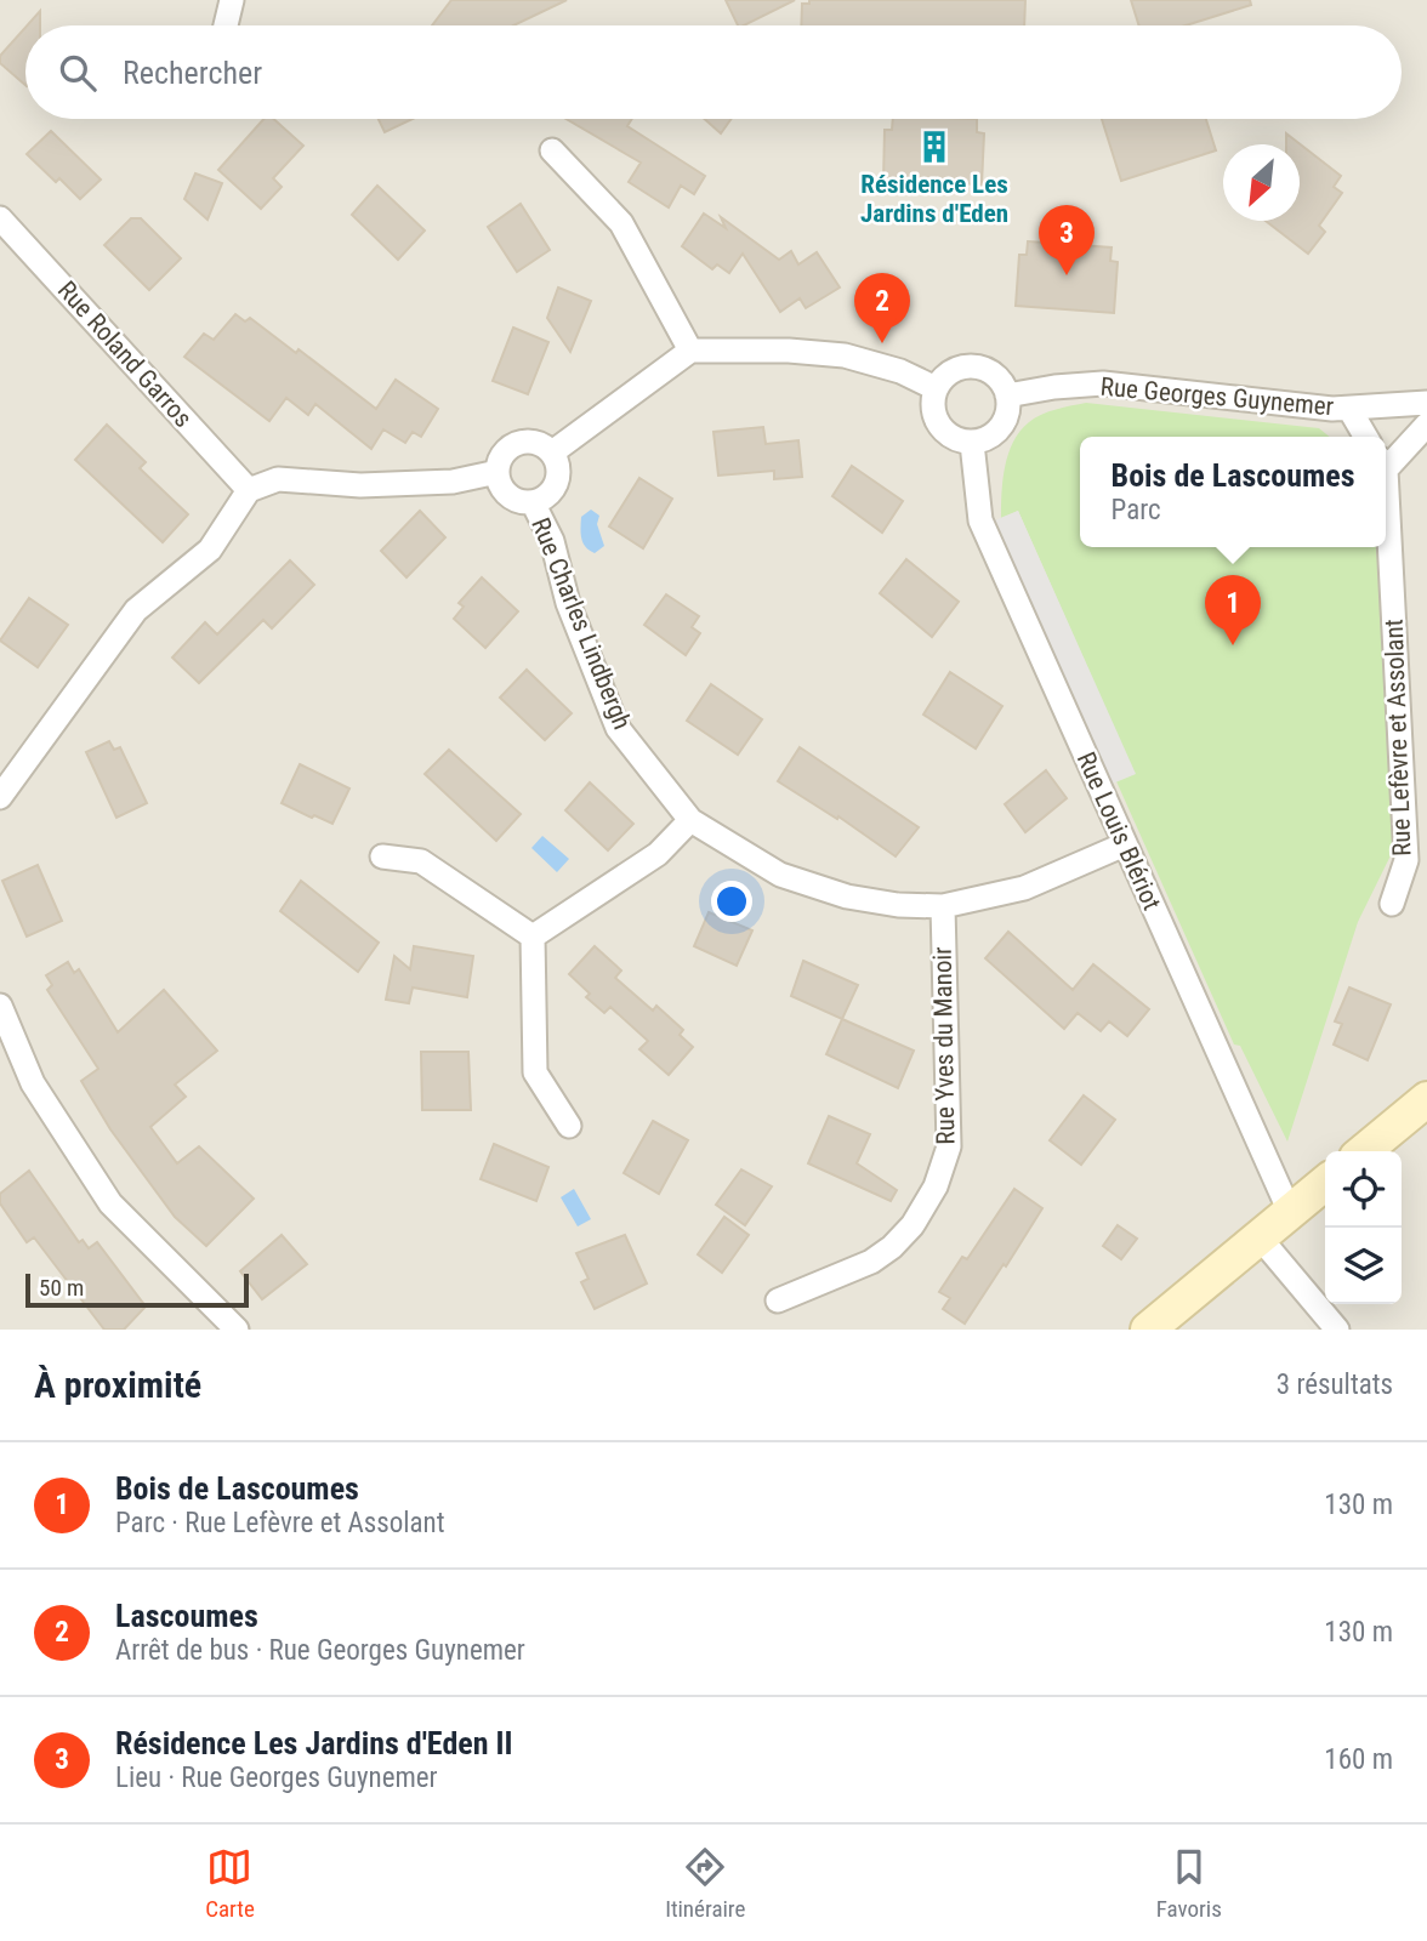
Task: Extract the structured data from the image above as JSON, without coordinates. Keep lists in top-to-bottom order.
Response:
{
  "streets": {
    "street": [
      "Rue Roland Garros",
      "Rue Georges Guynemer",
      "Rue Charles Lindbergh",
      "Rue Lefèvre et Assolant",
      "Rue Louis Blériot",
      "Rue Yves du Manoir"
    ]
  },
  "crossings": [
    ["Rue Georges Guynemer", "Rue Louis Blériot"],
    ["Rue Charles Lindbergh", "Rue Louis Blériot"],
    ["Rue Charles Lindbergh", "Rue Yves du Manoir"]
  ],
  "places": {
    "building": ["Résidence Les Jardins d'Eden"]
  },
  "scale_bar": "50 m",
  "north": "bottom left",
  "page": {
    "search": "Rechercher",
    "pins": ["3", "2", "1"],
    "popup": ["Bois de Lascoumes", "Parc"],
    "scale": "50 m",
    "heading": ["À proximité", "3 résultats"],
    "list": [
      {
        "mark": "1",
        "name": "Bois de Lascoumes",
        "note": "Parc · Rue Lefèvre et Assolant",
        "value": "130 m"
      },
      {
        "mark": "2",
        "name": "Lascoumes",
        "note": "Arrêt de bus · Rue Georges Guynemer",
        "value": "130 m"
      },
      {
        "mark": "3",
        "name": "Résidence Les Jardins d'Eden II",
        "note": "Lieu · Rue Georges Guynemer",
        "value": "160 m"
      }
    ],
    "nav": ["Carte", "Itinéraire", "Favoris"]
  }
}
